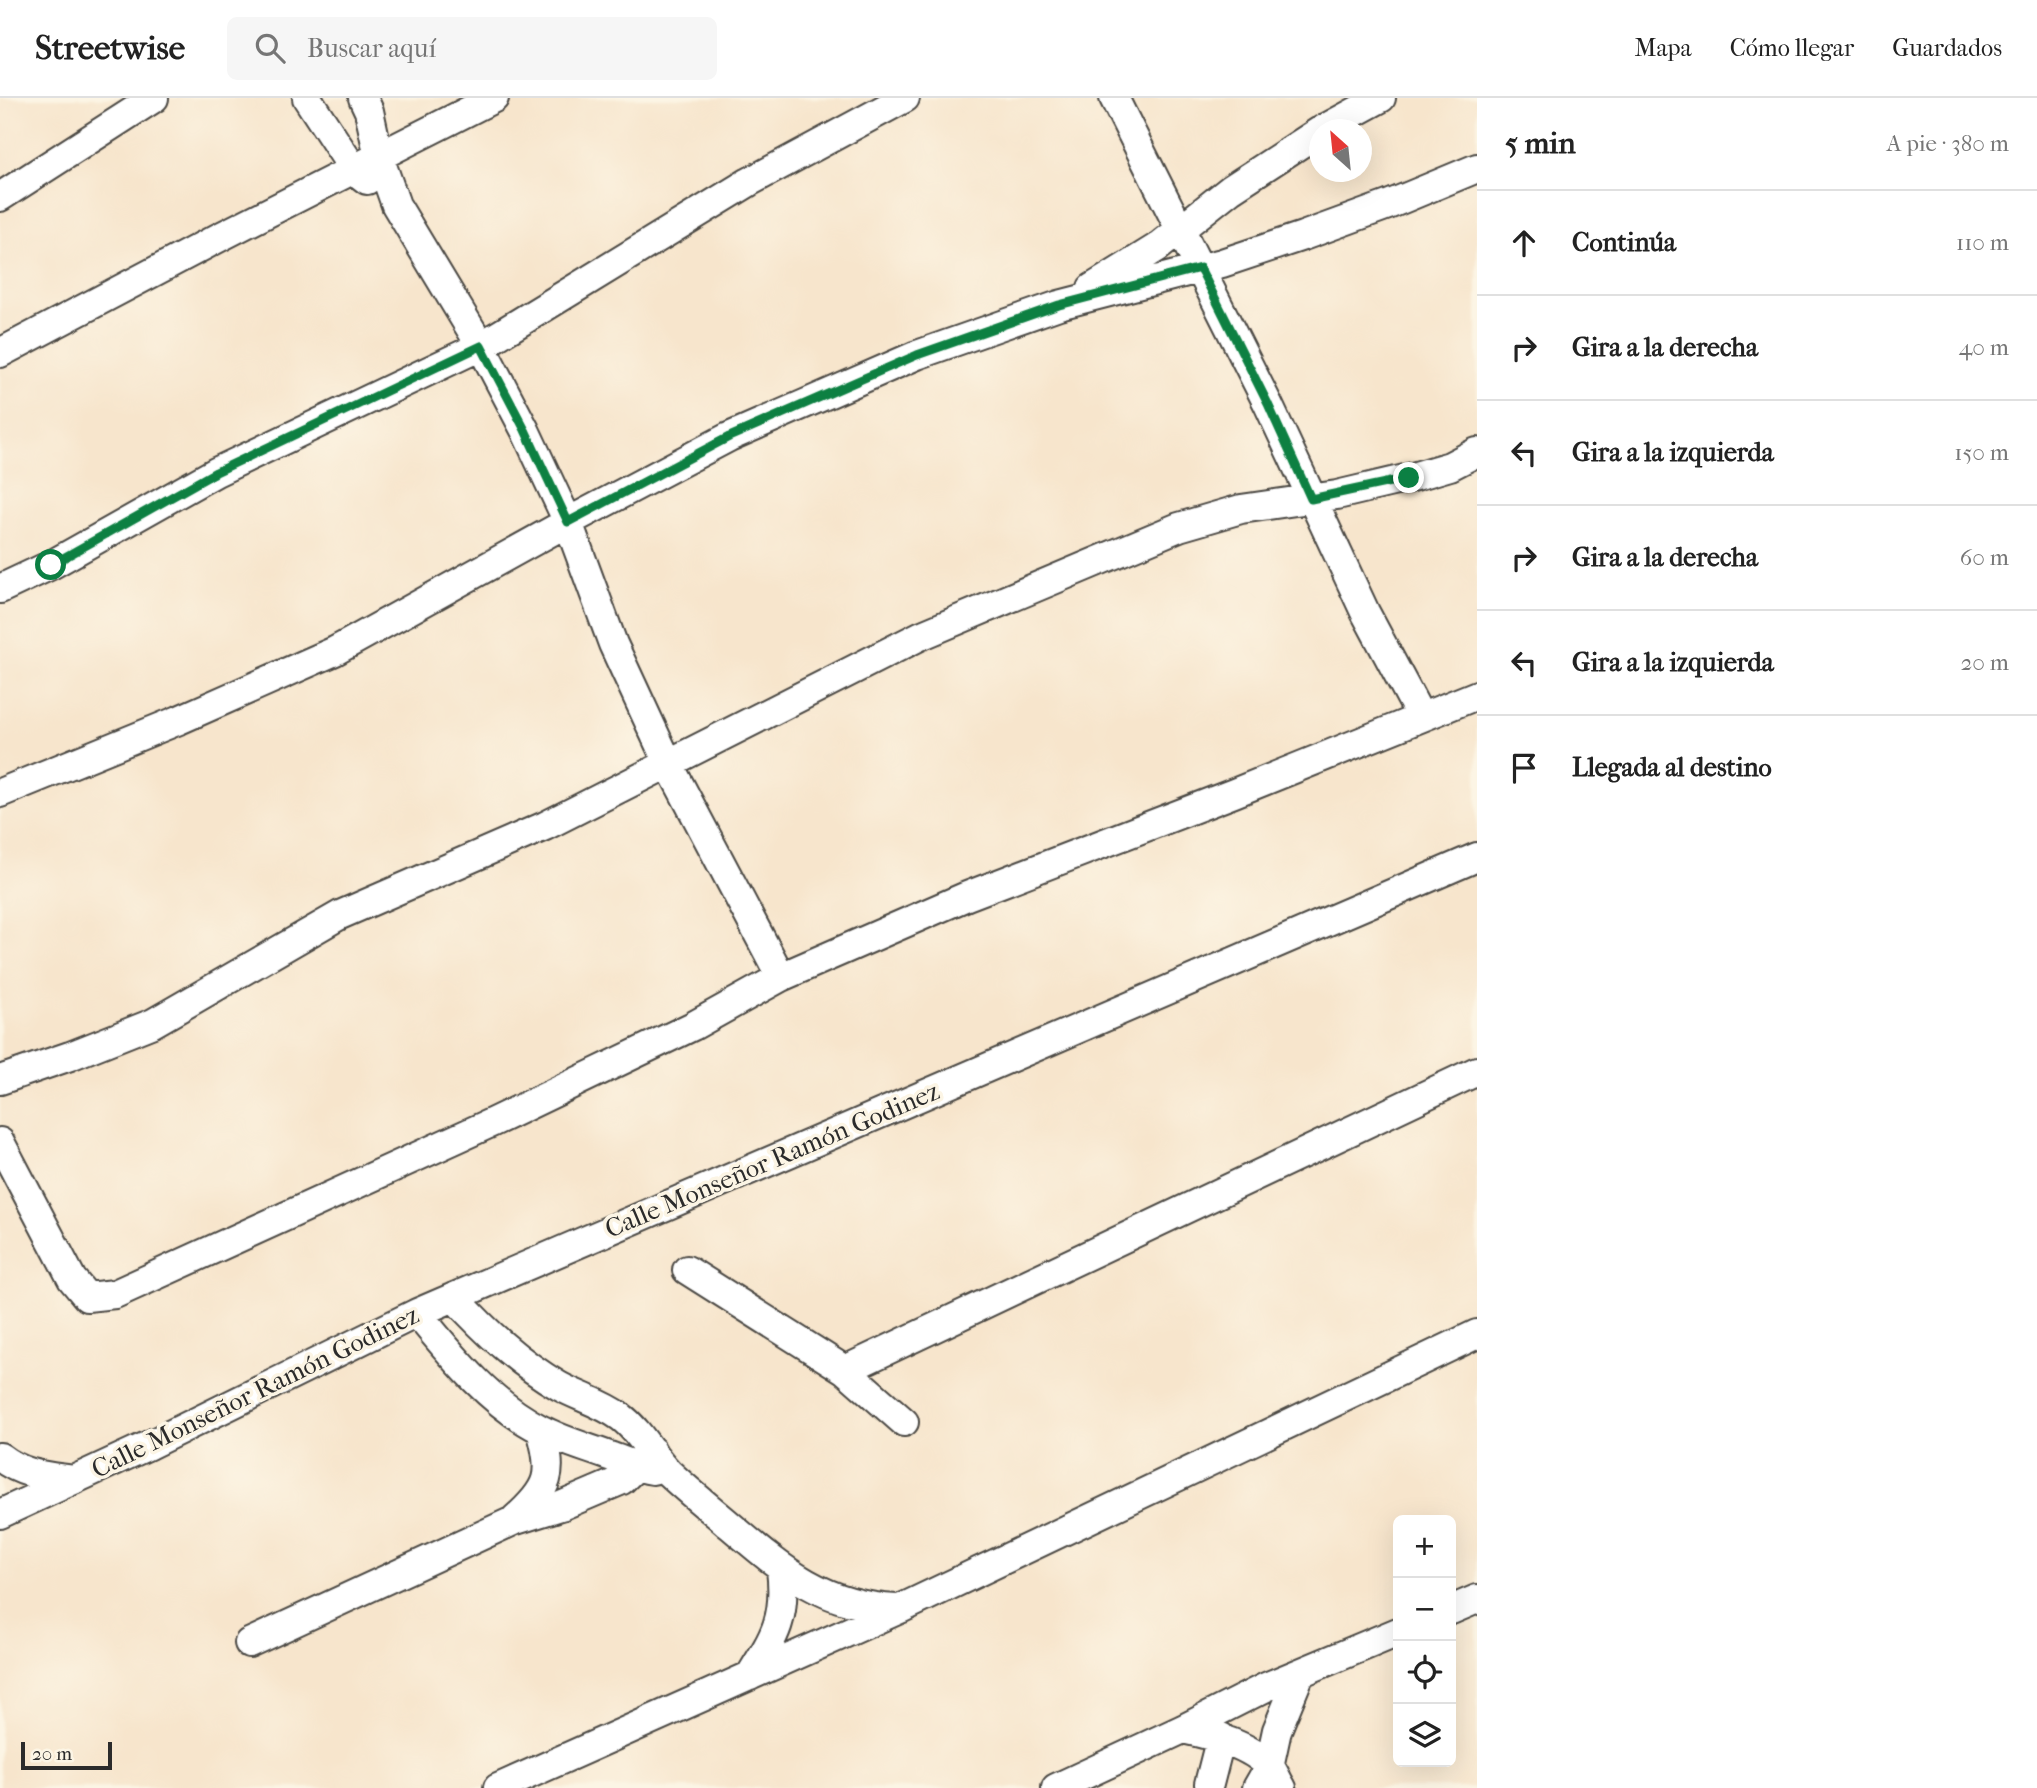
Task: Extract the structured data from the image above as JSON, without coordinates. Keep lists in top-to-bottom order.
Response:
{
  "streets": {
    "street": ["Calle Monseñor Ramón Godinez"]
  },
  "scale_bar": "20 m",
  "north": "top left",
  "page": {
    "header": "Streetwise",
    "search": "Buscar aquí",
    "nav": ["Mapa", "Cómo llegar", "Guardados"],
    "heading": ["5 min", "A pie · 380 m"],
    "list": [
      ["Continúa", "110 m"],
      ["Gira a la derecha", "40 m"],
      ["Gira a la izquierda", "150 m"],
      ["Gira a la derecha", "60 m"],
      ["Gira a la izquierda", "20 m"],
      "Llegada al destino"
    ],
    "map_buttons": ["+", "−"],
    "scale": "20 m"
  }
}
